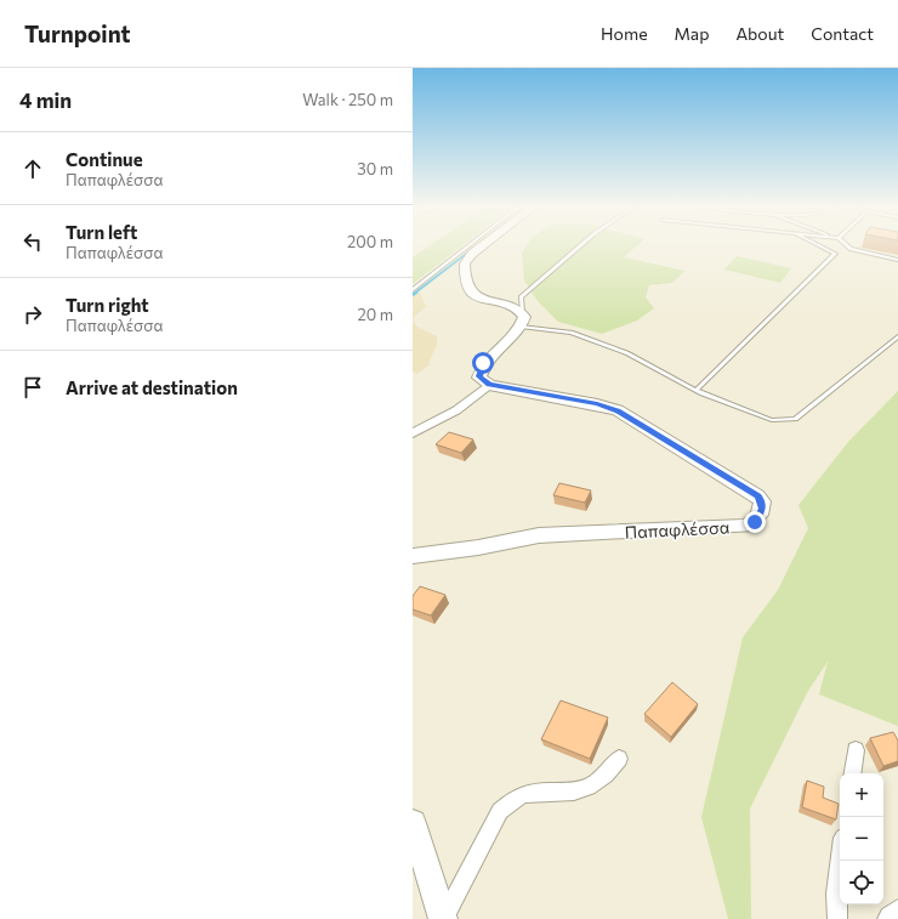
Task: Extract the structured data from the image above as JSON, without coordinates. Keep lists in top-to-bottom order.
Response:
{
  "streets": {
    "street": ["Παπαφλέσσα"]
  },
  "page": {
    "header": "Turnpoint",
    "nav": [
      "Home",
      "Map",
      "About",
      "Contact"
    ],
    "heading": ["4 min", "Walk · 250 m"],
    "list": [
      ["Continue", "Παπαφλέσσα", "30 m"],
      ["Turn left", "Παπαφλέσσα", "200 m"],
      ["Turn right", "Παπαφλέσσα", "20 m"],
      "Arrive at destination"
    ],
    "map_buttons": ["+", "−"]
  }
}
